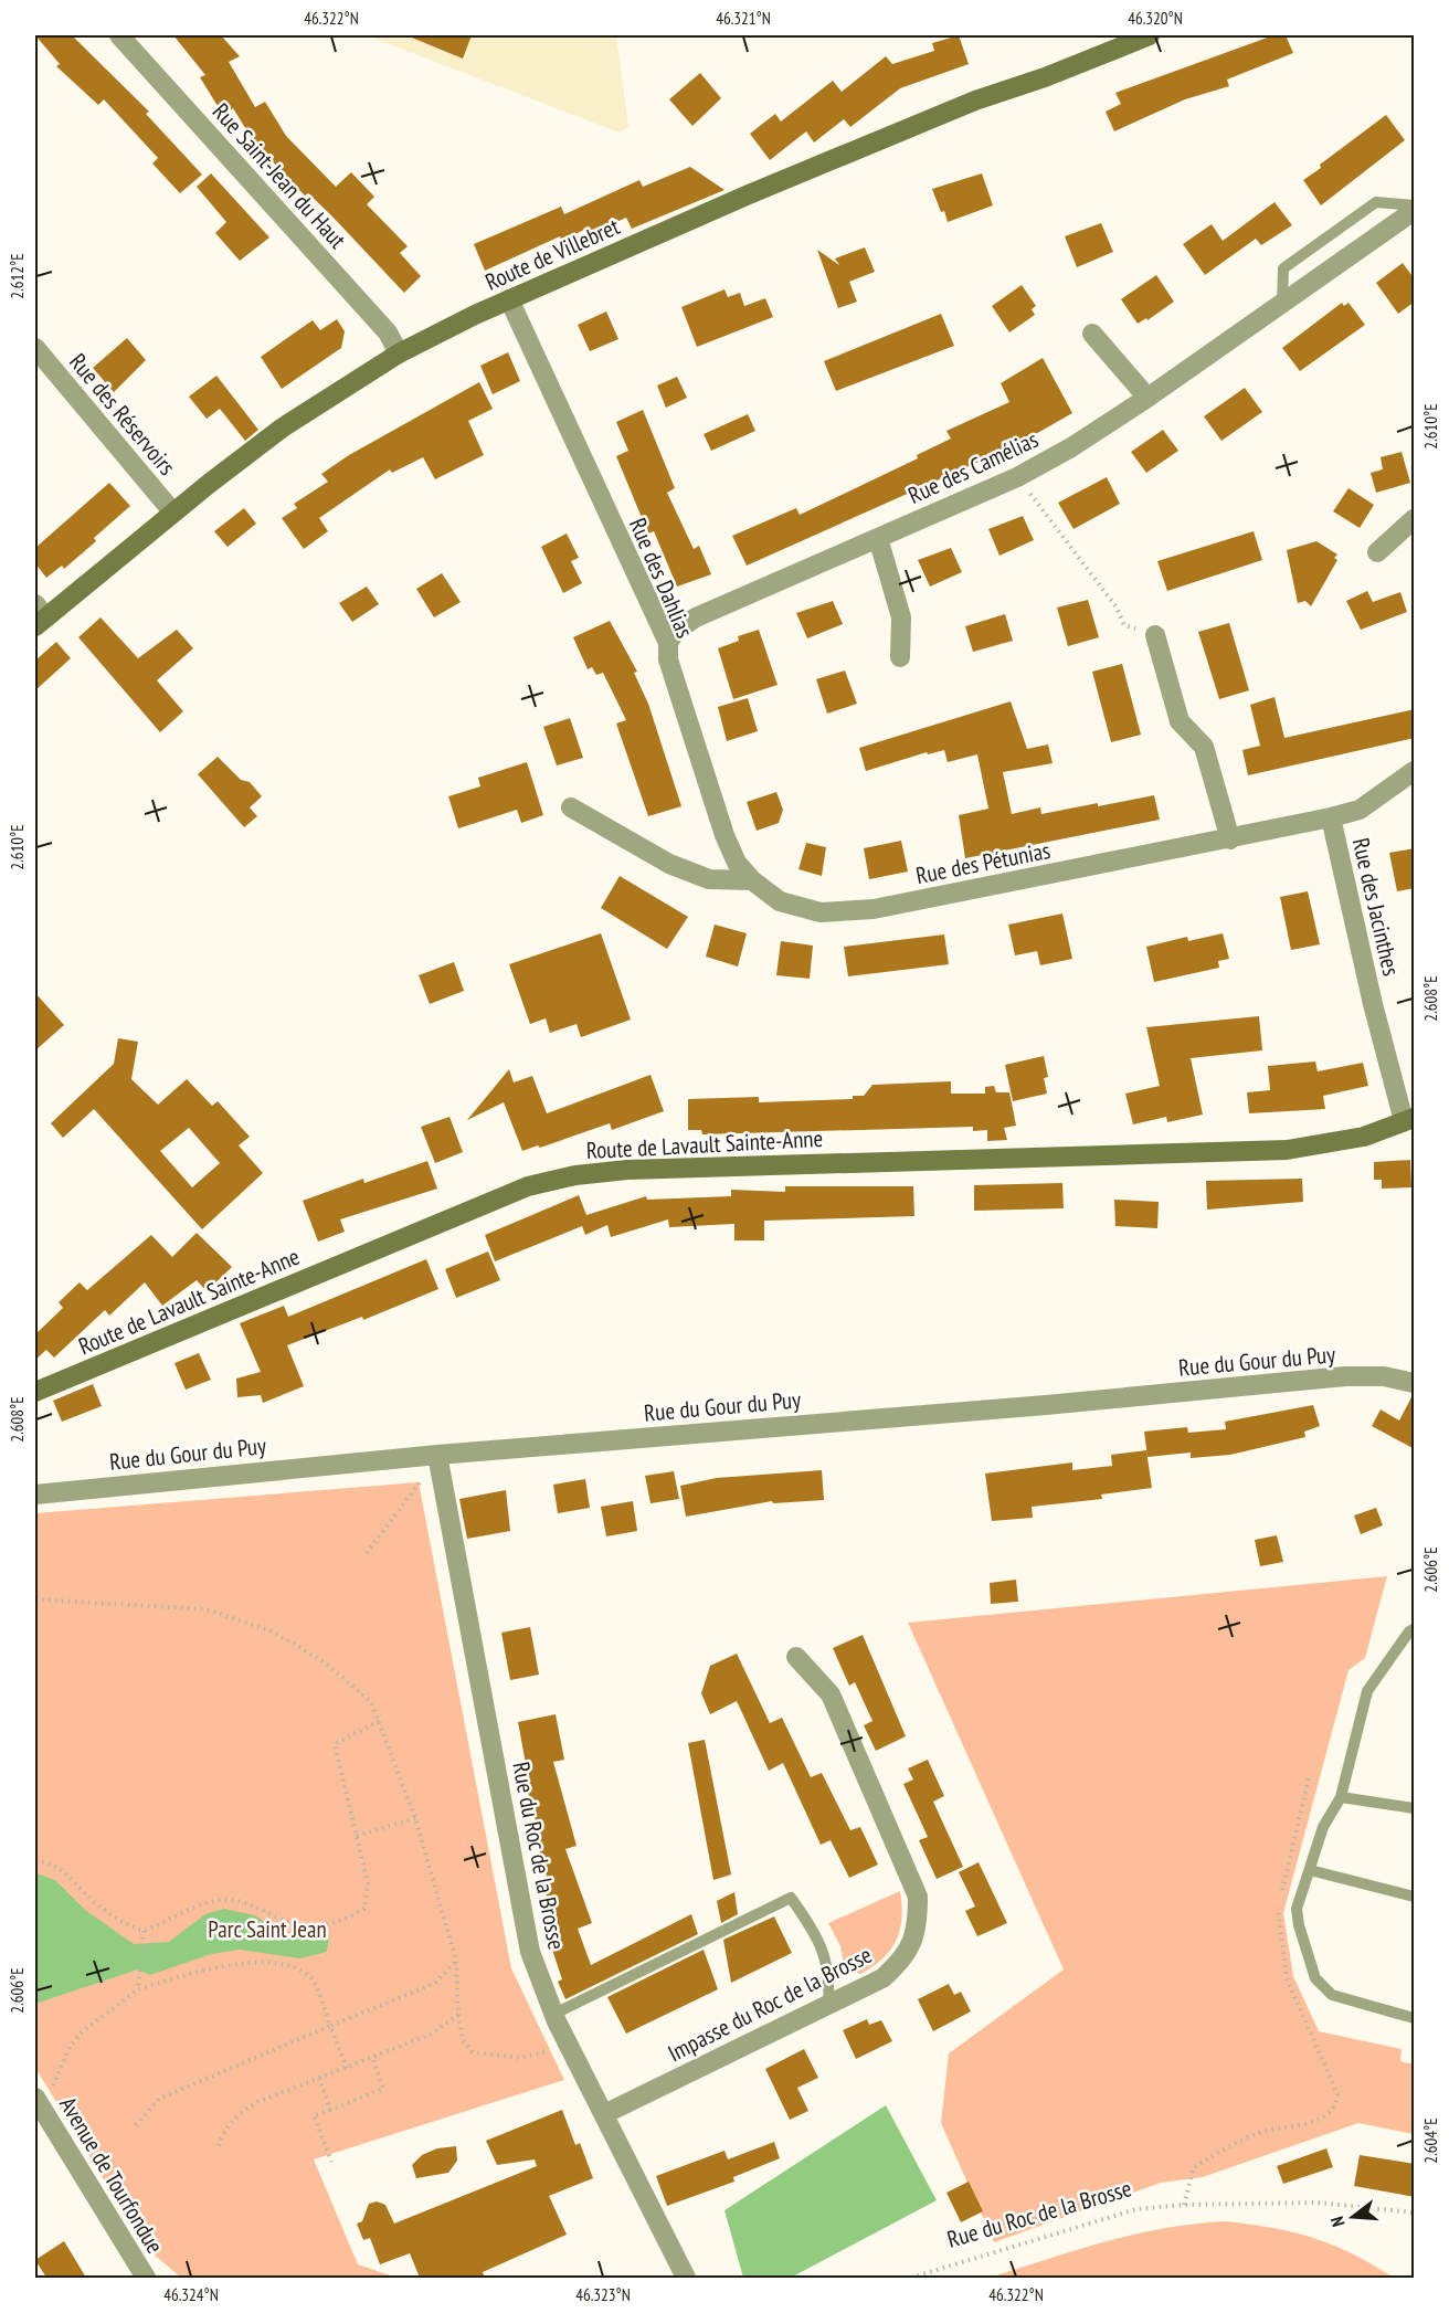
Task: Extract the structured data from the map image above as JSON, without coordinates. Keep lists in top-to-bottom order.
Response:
{
  "streets": {
    "street": [
      "Rue Saint-Jean du Haut",
      "Route de Villebret",
      "Rue des Réservoirs",
      "Rue des Camélias",
      "Rue des Dahlias",
      "Rue des Pétunias",
      "Rue des Jacinthes",
      "Route de Lavault Sainte-Anne",
      "Rue du Gour du Puy",
      "Rue du Roc de la Brosse",
      "Impasse du Roc de la Brosse",
      "Avenue de Tourfondue"
    ]
  },
  "crossings": [
    ["Rue Saint-Jean du Haut", "Route de Villebret"],
    ["Route de Villebret", "Rue des Réservoirs"],
    ["Route de Villebret", "Rue des Dahlias"],
    ["Rue des Camélias", "Rue des Dahlias"],
    ["Rue des Dahlias", "Rue des Pétunias"],
    ["Rue des Pétunias", "Rue des Jacinthes"],
    ["Rue des Jacinthes", "Route de Lavault Sainte-Anne"],
    ["Rue du Gour du Puy", "Rue du Roc de la Brosse"],
    ["Rue du Roc de la Brosse", "Impasse du Roc de la Brosse"]
  ],
  "parks": ["Parc Saint Jean"],
  "north": "left",
  "coordinates": [
    "46.322°N",
    "46.321°N",
    "46.320°N",
    "2.612°E",
    "2.610°E",
    "2.608°E",
    "2.606°E",
    "2.604°E",
    "46.324°N",
    "46.323°N"
  ]
}
